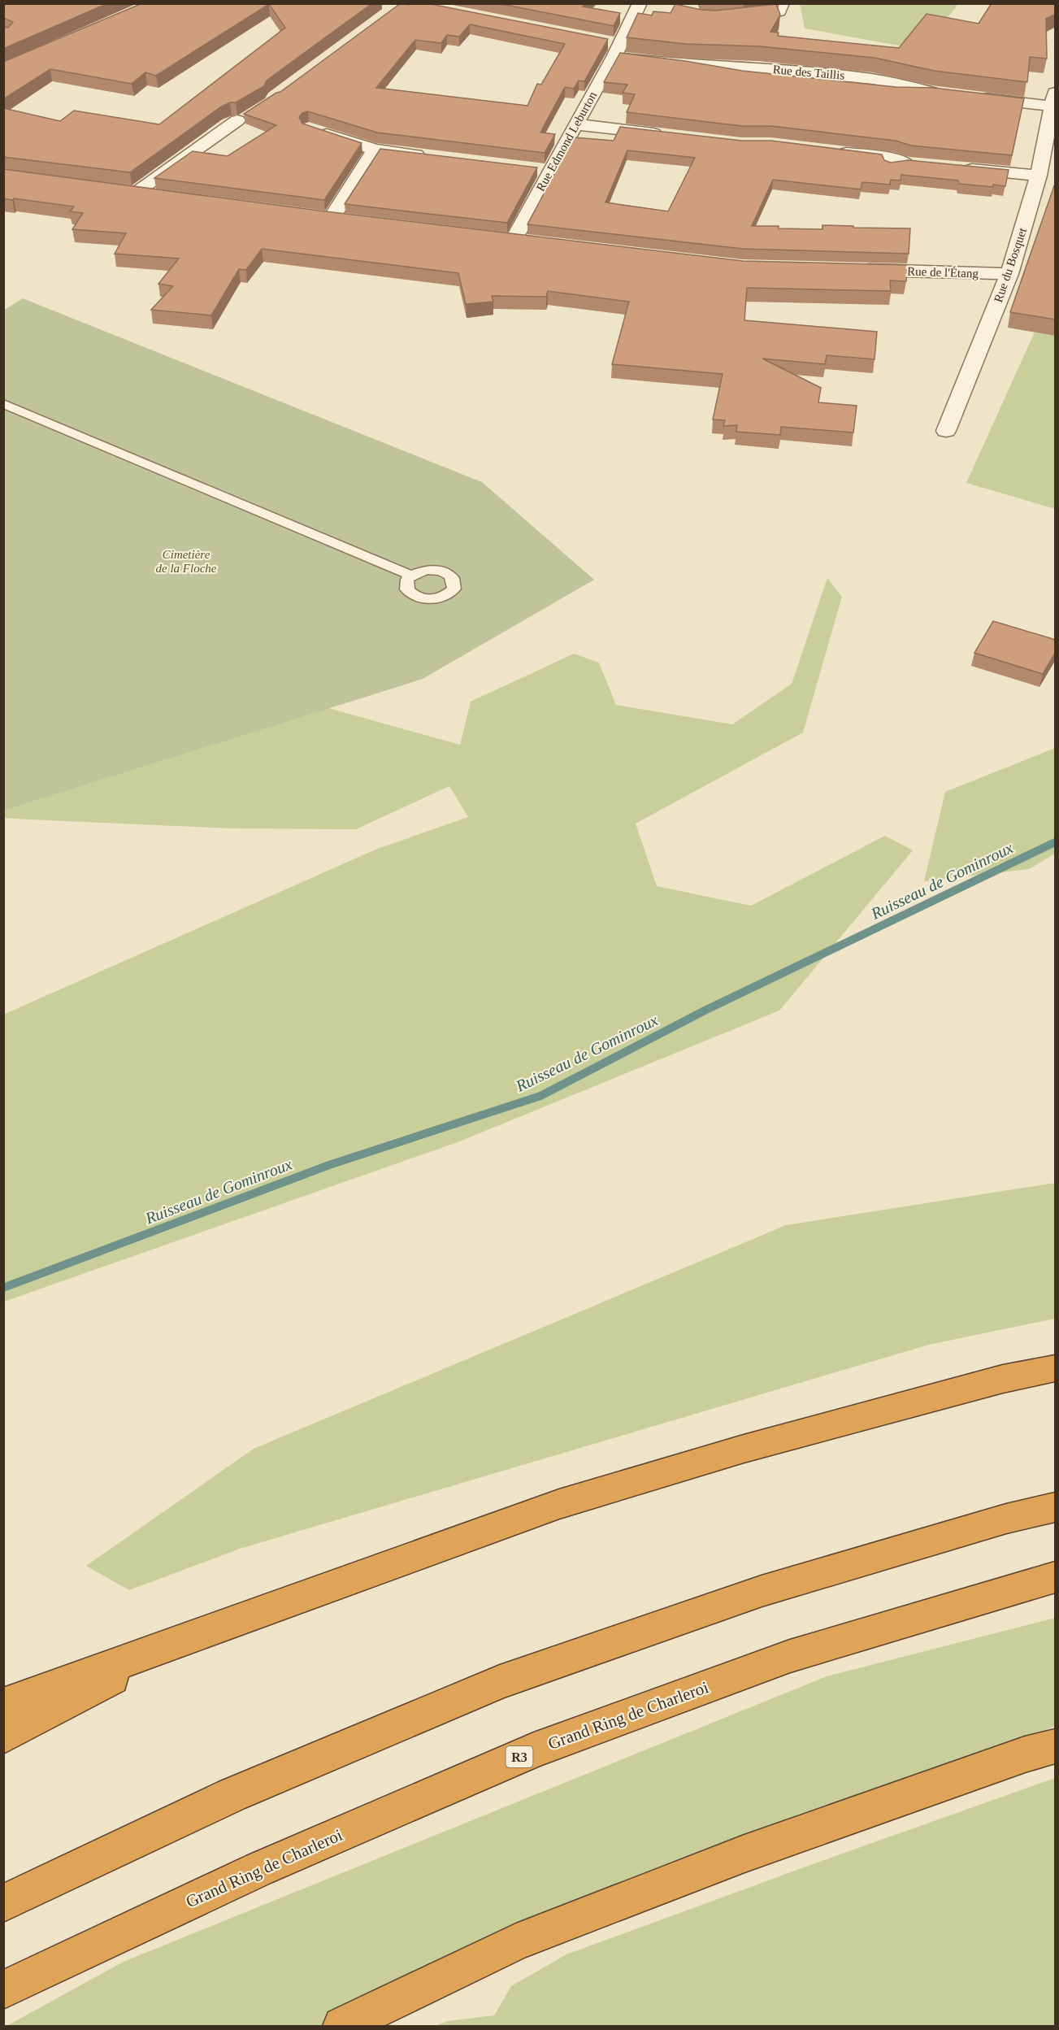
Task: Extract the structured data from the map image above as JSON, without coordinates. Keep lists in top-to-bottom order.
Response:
{
  "streets": {
    "highway": ["Grand Ring de Charleroi", "R3"],
    "street": [
      "Rue des Taillis",
      "Rue Edmond Leburton",
      "Rue du Bosquet",
      "Rue de l'Étang"
    ]
  },
  "crossings": [
    ["Rue des Taillis", "Rue Edmond Leburton"],
    ["Rue du Bosquet", "Rue de l'Étang"]
  ],
  "water": ["Ruisseau de Gominroux"],
  "parks": ["Cimetière de la Floche"]
}
